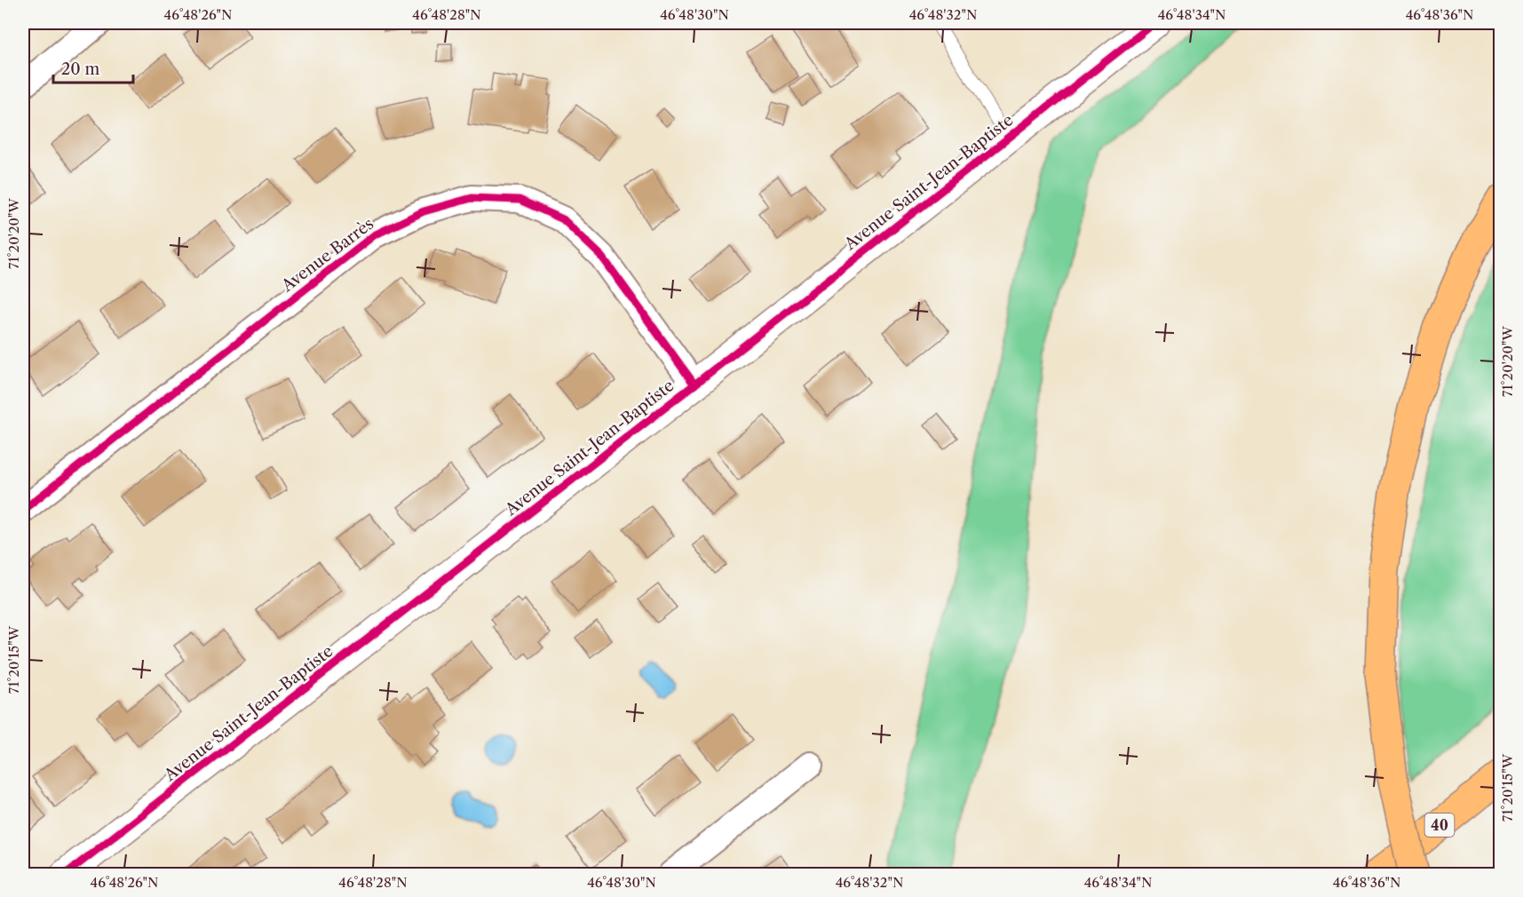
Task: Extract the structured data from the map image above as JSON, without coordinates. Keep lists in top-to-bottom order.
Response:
{
  "streets": {
    "highway": ["40"],
    "street": ["Avenue Saint-Jean-Baptiste", "Avenue Barrès"]
  },
  "crossings": [
    ["Avenue Saint-Jean-Baptiste", "Avenue Barrès"]
  ],
  "scale_bar": "20 m",
  "coordinates": [
    "46°48'26\"N",
    "46°48'28\"N",
    "46°48'30\"N",
    "46°48'32\"N",
    "46°48'34\"N",
    "46°48'36\"N",
    "71°20'20\"W",
    "71°20'15\"W"
  ]
}
